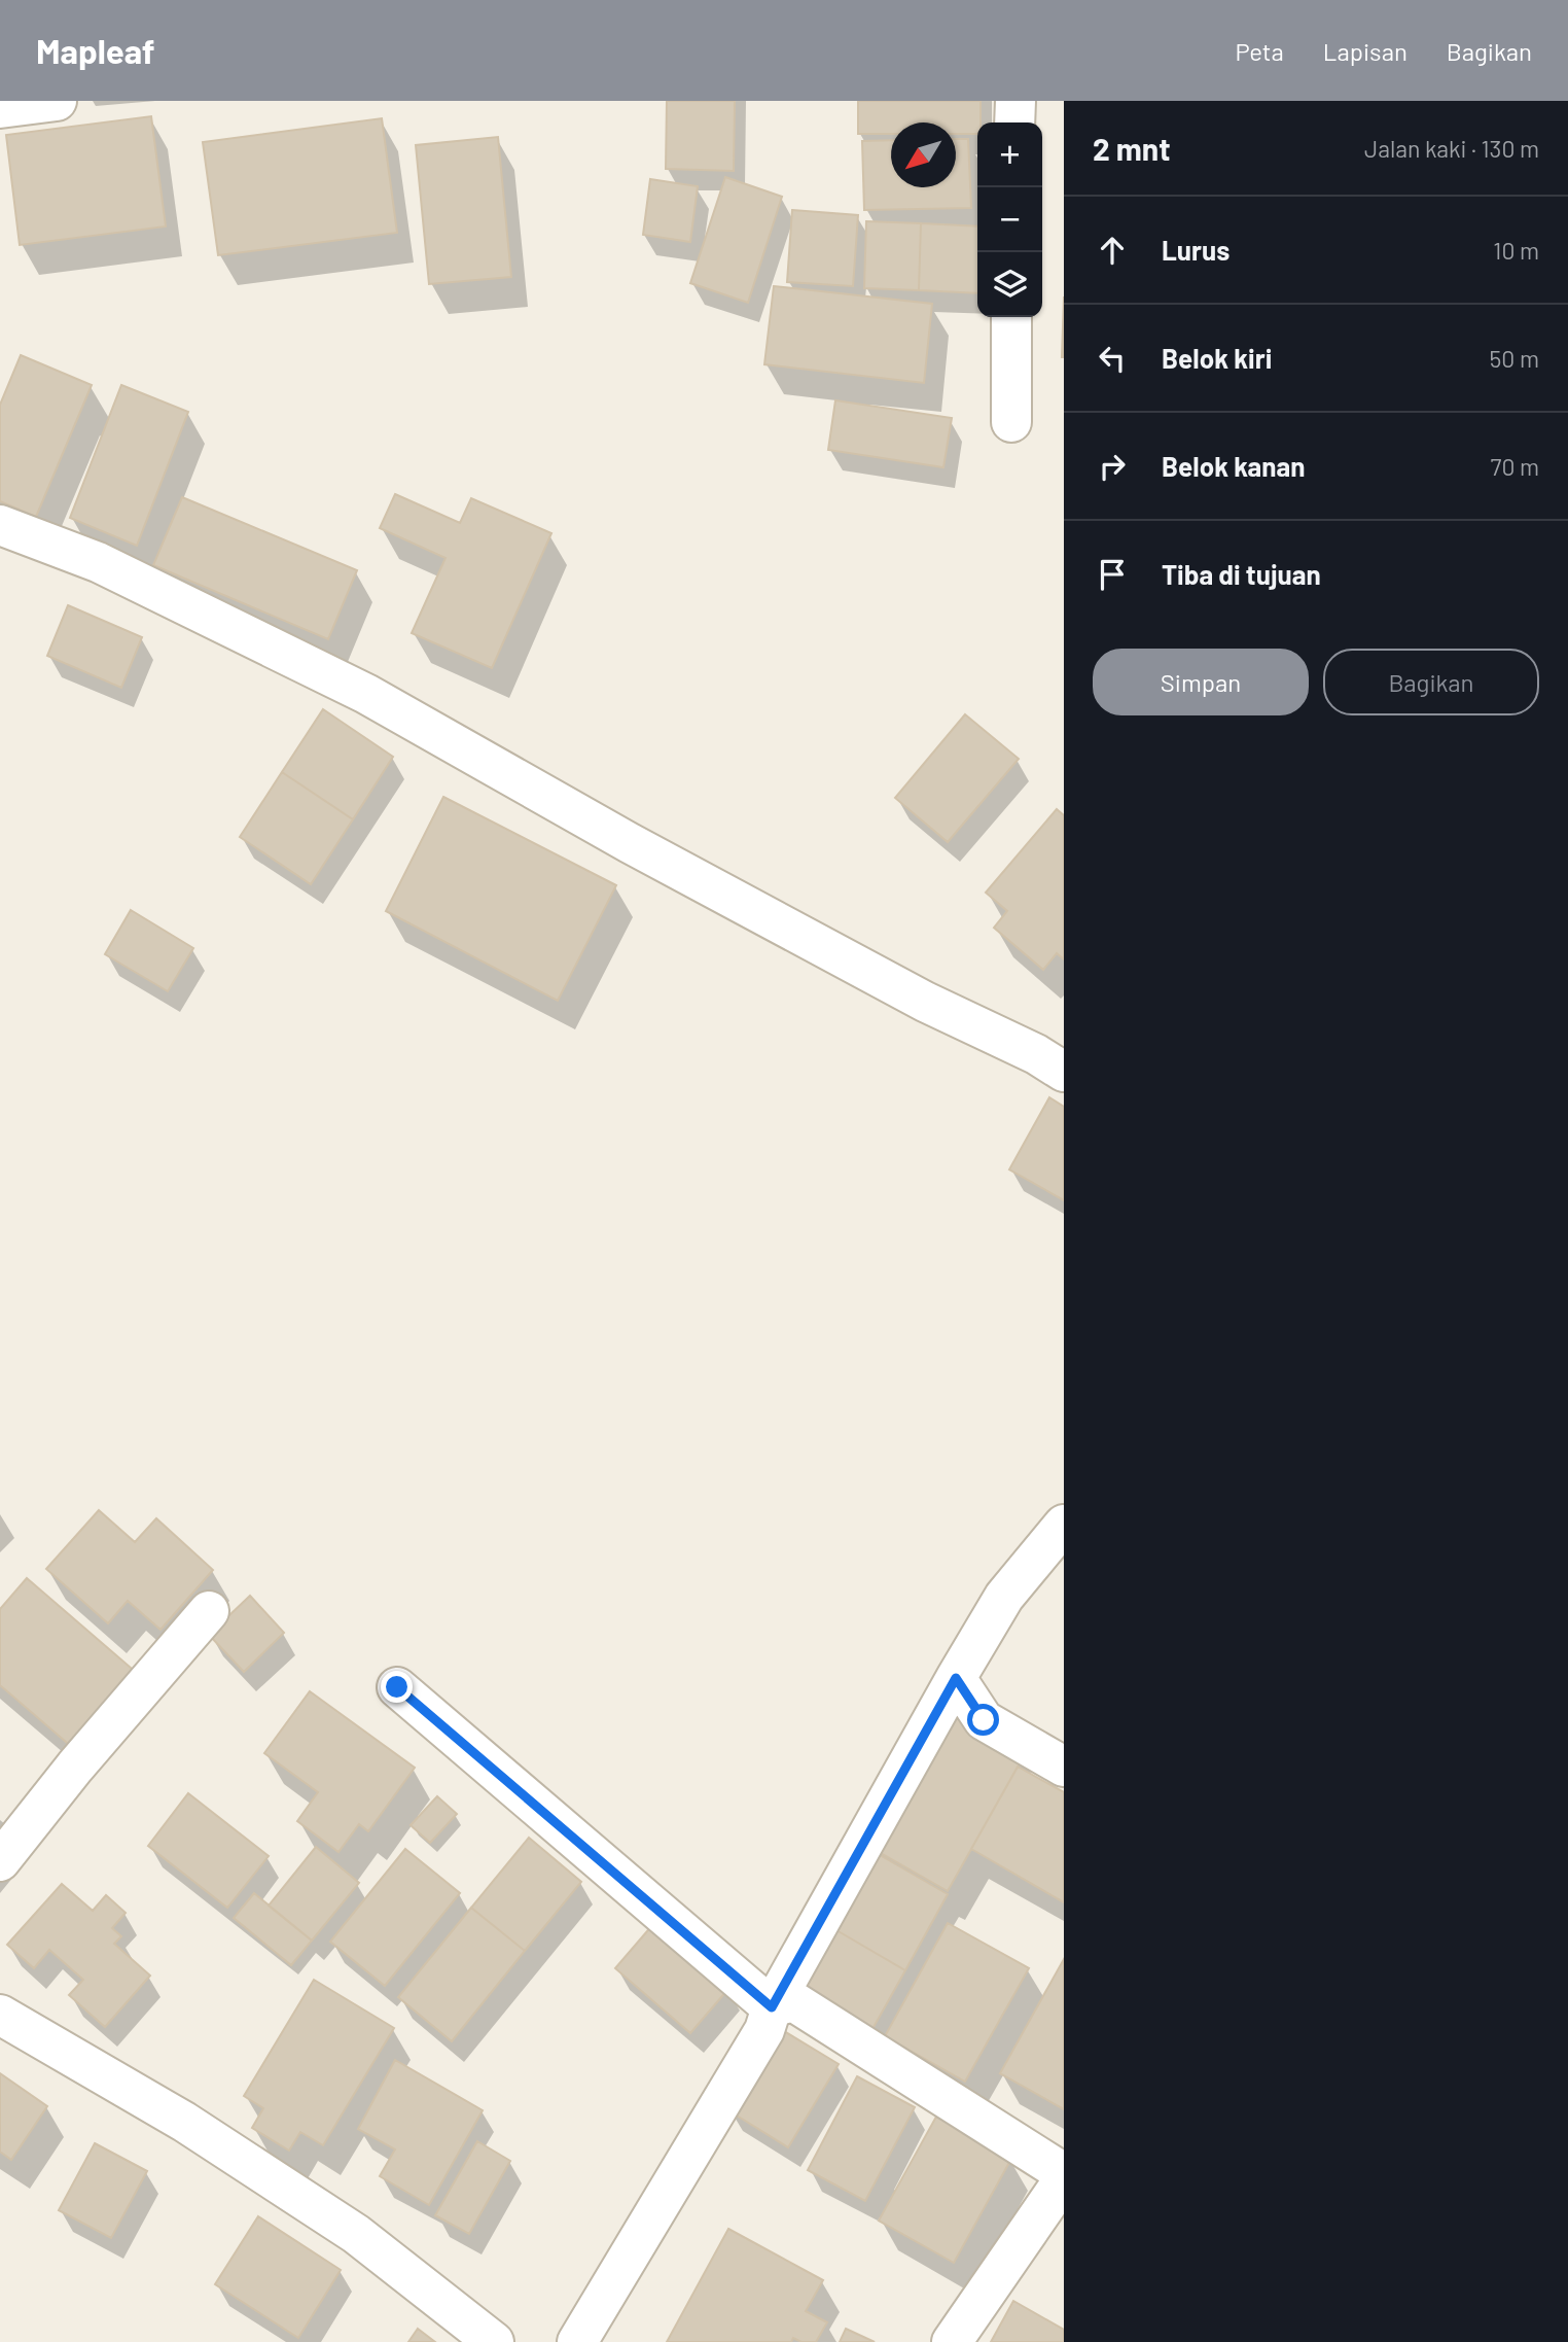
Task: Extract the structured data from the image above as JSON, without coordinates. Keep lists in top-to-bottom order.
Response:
{
  "north": "bottom left",
  "page": {
    "header": "Mapleaf",
    "nav": ["Peta", "Lapisan", "Bagikan"],
    "heading": ["2 mnt", "Jalan kaki · 130 m"],
    "map_buttons": ["+", "−"],
    "list": [
      ["Lurus", "10 m"],
      ["Belok kiri", "50 m"],
      ["Belok kanan", "70 m"],
      "Tiba di tujuan"
    ],
    "buttons": ["Simpan", "Bagikan"]
  }
}
